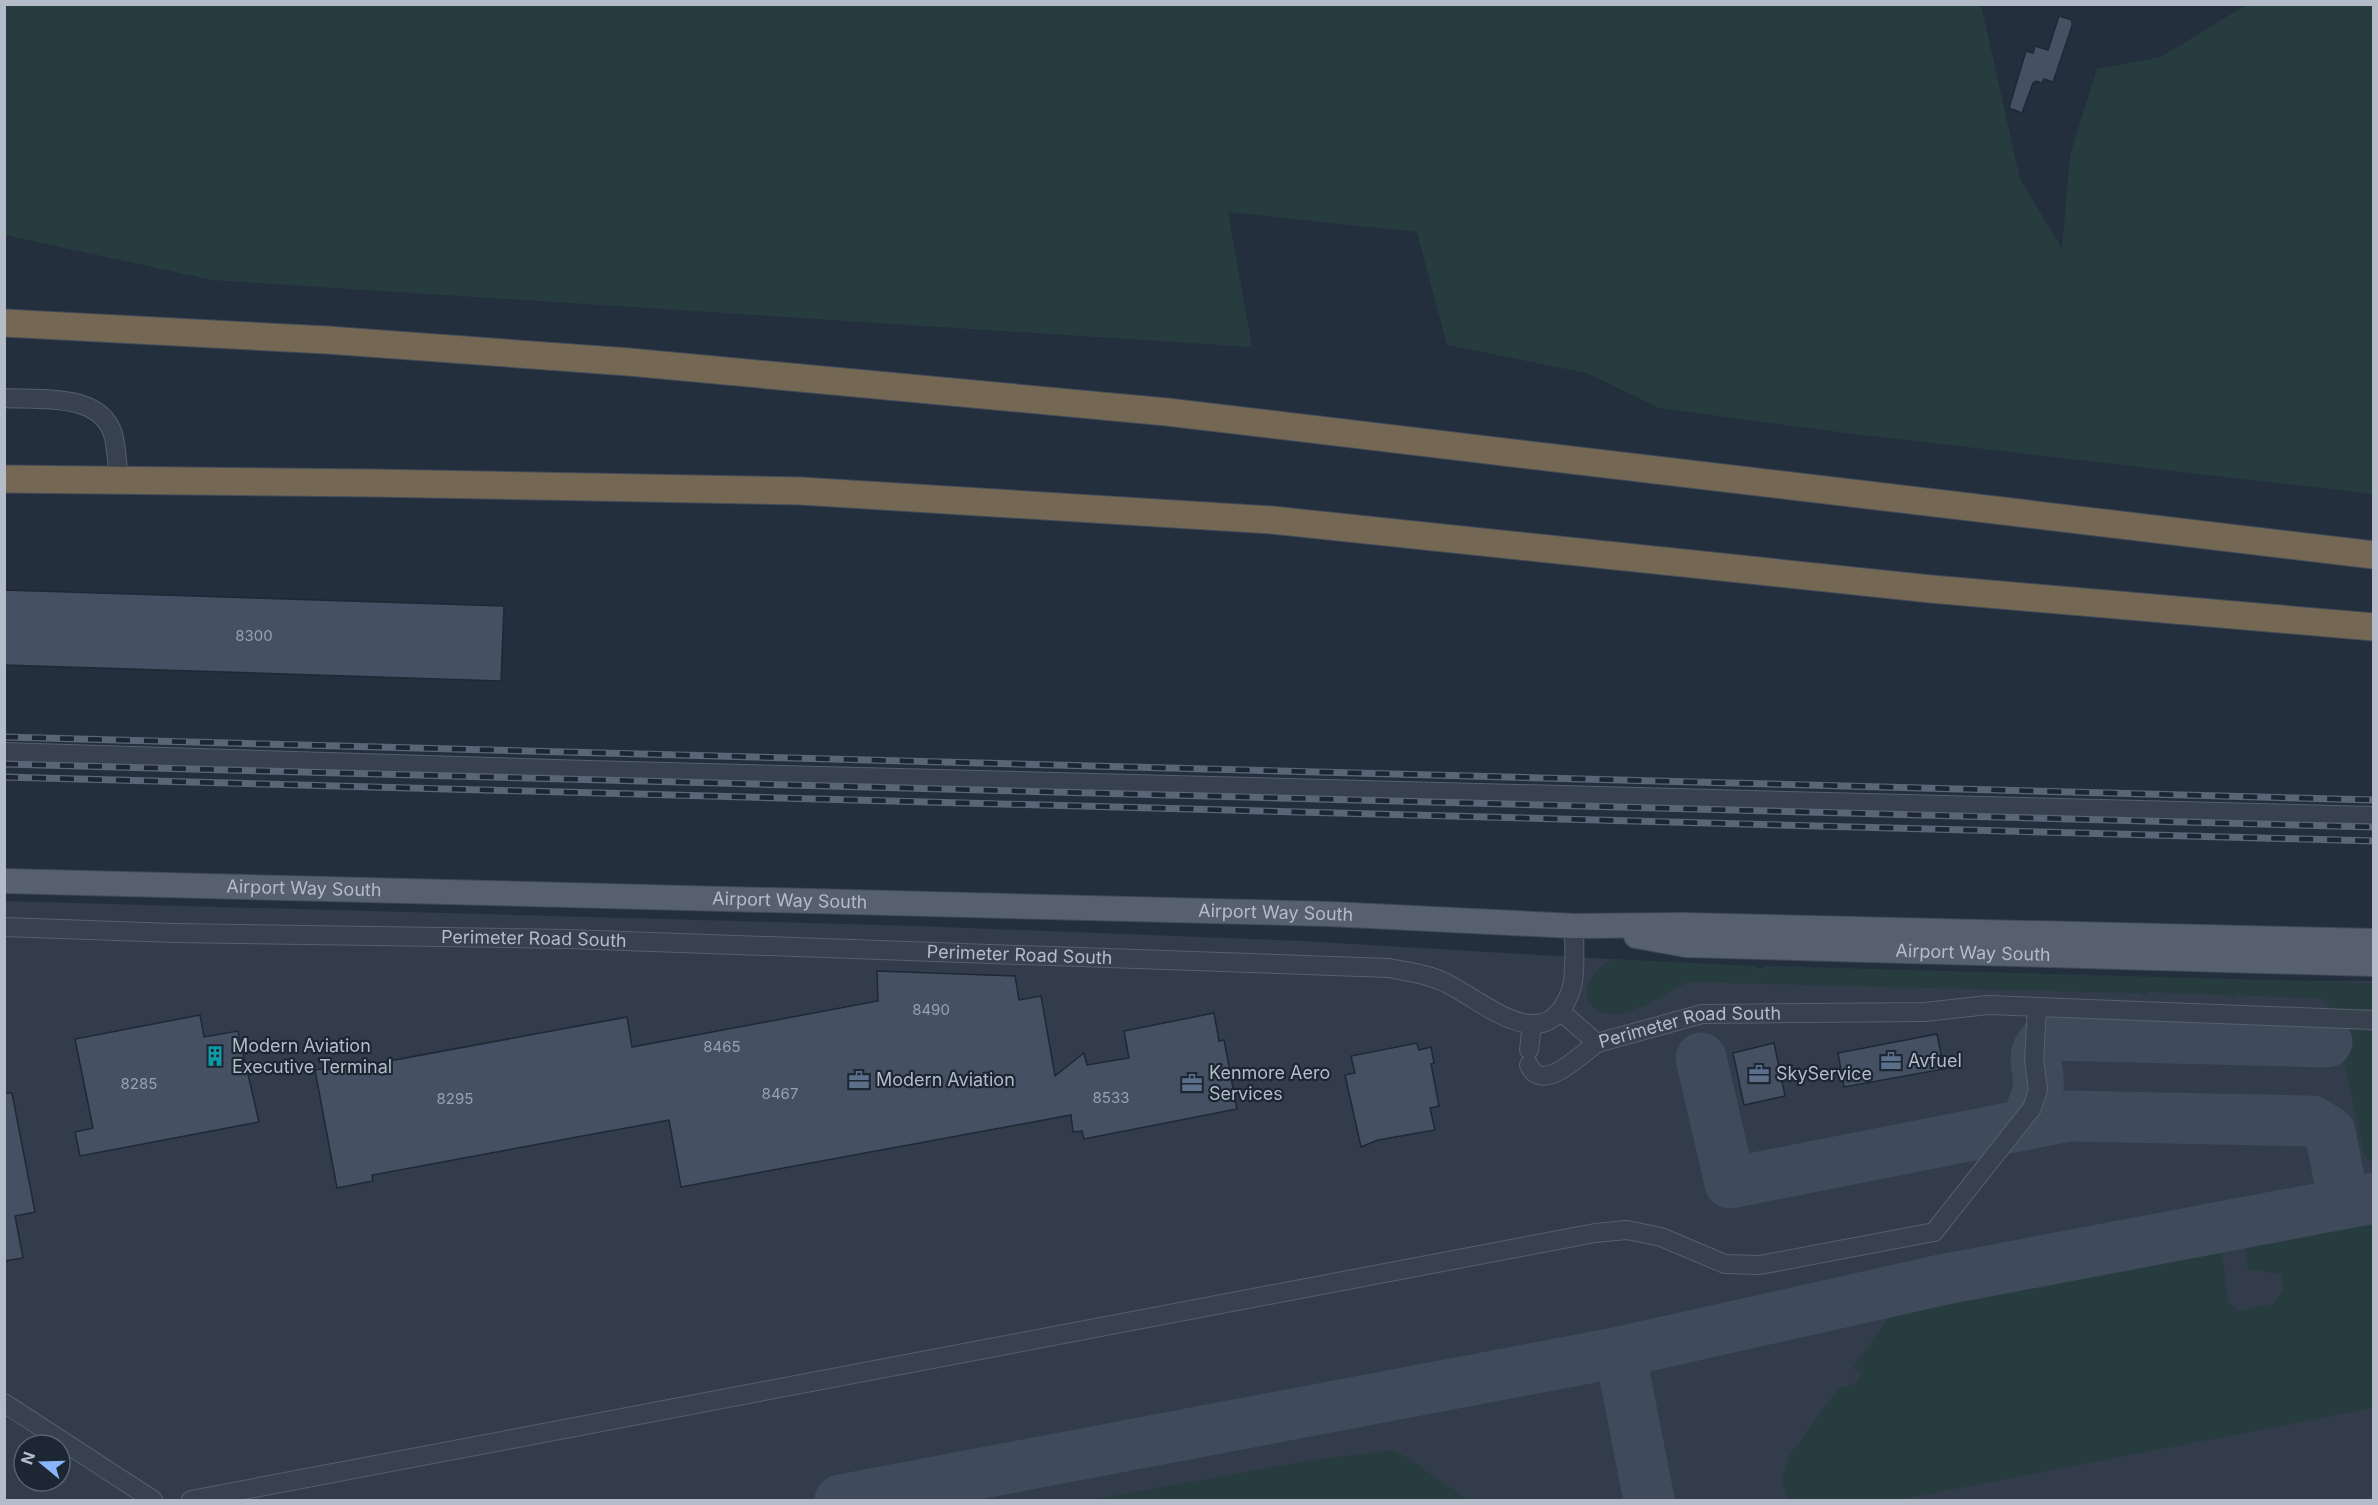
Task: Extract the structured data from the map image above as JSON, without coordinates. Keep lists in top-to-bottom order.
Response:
{
  "streets": {
    "main road": ["Airport Way South"],
    "lane": ["Perimeter Road South"]
  },
  "places": {
    "building": ["Modern Aviation Executive Terminal"],
    "office": [
      "Avfuel",
      "SkyService",
      "Modern Aviation",
      "Kenmore Aero Services"
    ]
  },
  "house_numbers": [
    "8300",
    "8490",
    "8465",
    "8285",
    "8467",
    "8533",
    "8295"
  ],
  "north": "left"
}
